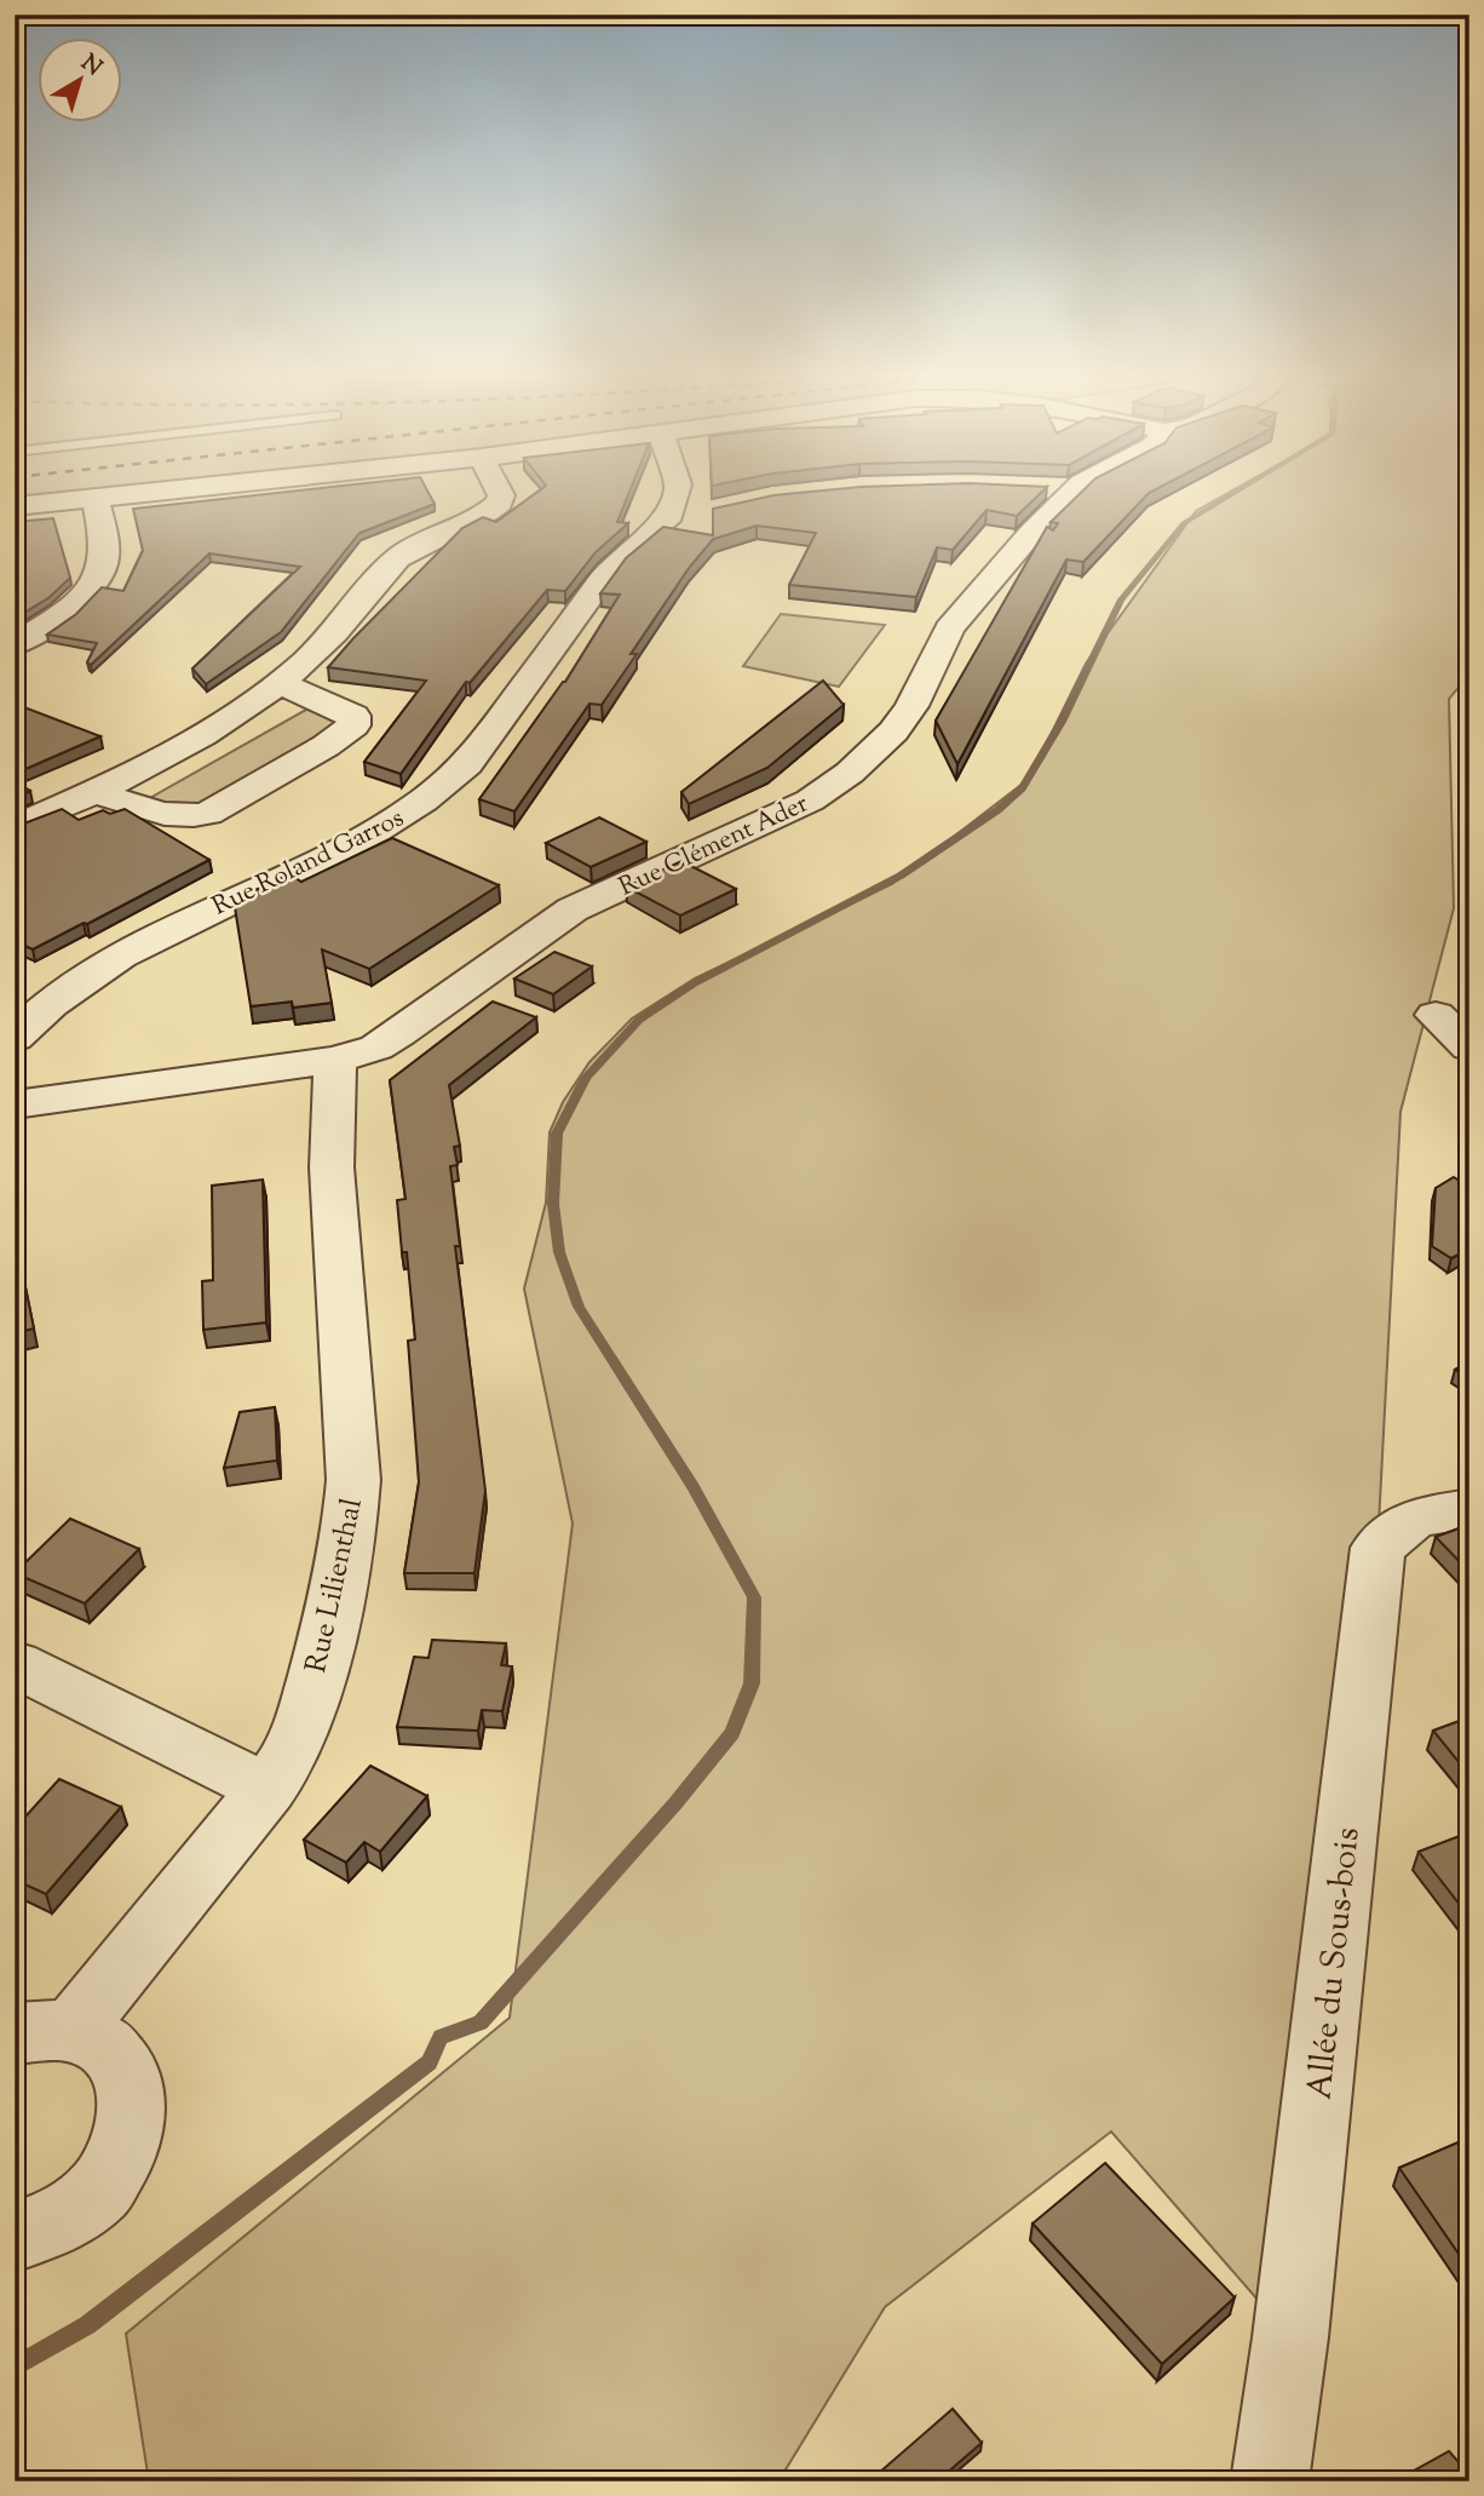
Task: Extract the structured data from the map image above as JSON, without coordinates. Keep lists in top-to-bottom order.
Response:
{
  "streets": {
    "street": [
      "Rue Clément Ader",
      "Rue Roland Garros",
      "Rue Lilienthal",
      "Allée du Sous-bois"
    ]
  },
  "crossings": [
    ["Rue Clément Ader", "Rue Lilienthal"]
  ],
  "north": "top right"
}
